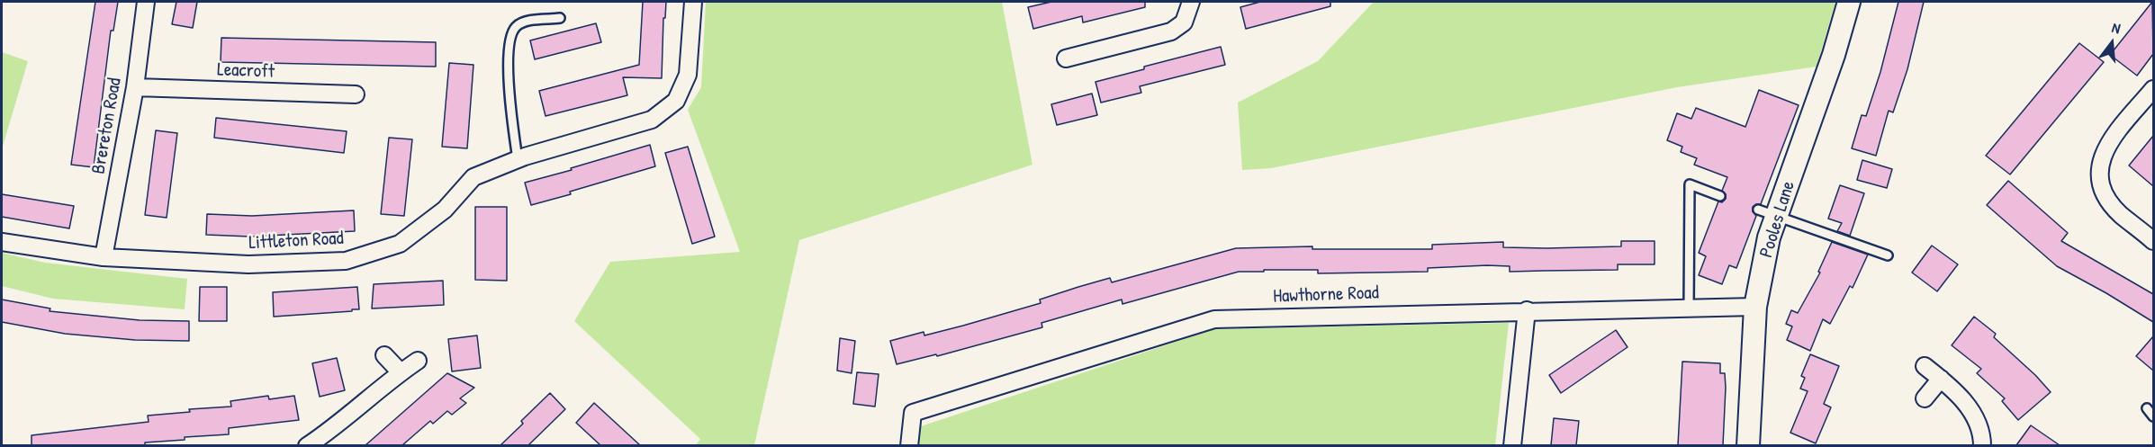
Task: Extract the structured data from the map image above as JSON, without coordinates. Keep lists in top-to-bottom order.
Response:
{
  "streets": {
    "street": [
      "Leacroft",
      "Brereton Road",
      "Pooles Lane",
      "Littleton Road",
      "Hawthorne Road"
    ]
  },
  "crossings": [
    ["Leacroft", "Brereton Road"],
    ["Brereton Road", "Littleton Road"],
    ["Pooles Lane", "Hawthorne Road"]
  ],
  "north": "top"
}
